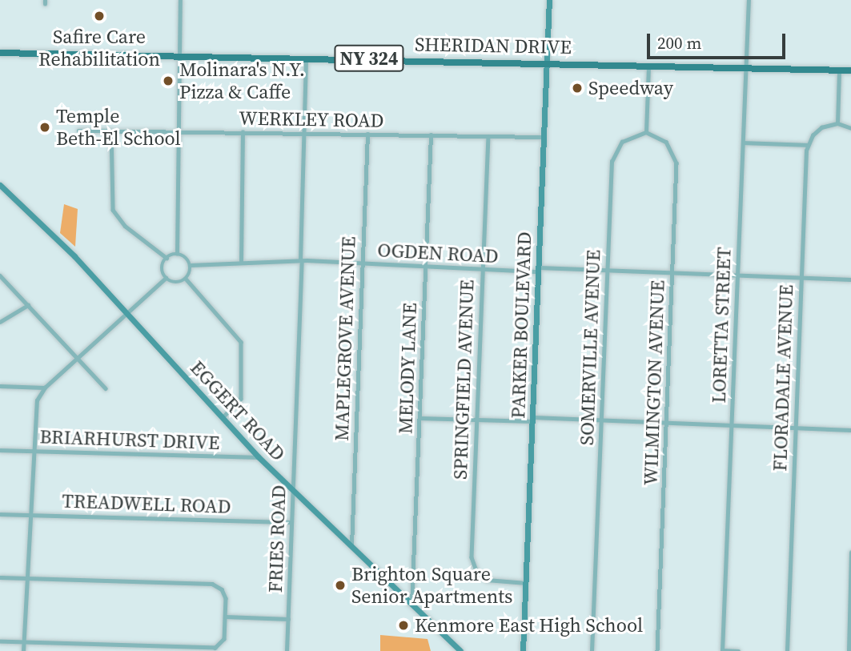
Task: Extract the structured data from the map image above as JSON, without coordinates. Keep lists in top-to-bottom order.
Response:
{
  "streets": {
    "main road": ["SHERIDAN DRIVE", "NY 324"],
    "street": [
      "WERKLEY ROAD",
      "OGDEN ROAD",
      "PARKER BOULEVARD",
      "LORETTA STREET",
      "MAPLEGROVE AVENUE",
      "SOMERVILLE AVENUE",
      "MELODY LANE",
      "FLORADALE AVENUE",
      "SPRINGFIELD AVENUE",
      "WILMINGTON AVENUE",
      "EGGERT ROAD",
      "BRIARHURST DRIVE",
      "TREADWELL ROAD",
      "FRIES ROAD"
    ]
  },
  "crossings": [
    ["SHERIDAN DRIVE", "PARKER BOULEVARD"],
    ["SHERIDAN DRIVE", "LORETTA STREET"],
    ["SHERIDAN DRIVE", "FRIES ROAD"],
    ["WERKLEY ROAD", "PARKER BOULEVARD"],
    ["WERKLEY ROAD", "MAPLEGROVE AVENUE"],
    ["WERKLEY ROAD", "MELODY LANE"],
    ["WERKLEY ROAD", "SPRINGFIELD AVENUE"],
    ["WERKLEY ROAD", "FRIES ROAD"],
    ["OGDEN ROAD", "PARKER BOULEVARD"],
    ["OGDEN ROAD", "LORETTA STREET"],
    ["OGDEN ROAD", "MAPLEGROVE AVENUE"],
    ["OGDEN ROAD", "SOMERVILLE AVENUE"],
    ["OGDEN ROAD", "MELODY LANE"],
    ["OGDEN ROAD", "FLORADALE AVENUE"],
    ["OGDEN ROAD", "SPRINGFIELD AVENUE"],
    ["OGDEN ROAD", "WILMINGTON AVENUE"],
    ["OGDEN ROAD", "FRIES ROAD"],
    ["PARKER BOULEVARD", "SPRINGFIELD AVENUE"],
    ["MAPLEGROVE AVENUE", "EGGERT ROAD"],
    ["SOMERVILLE AVENUE", "WILMINGTON AVENUE"],
    ["MELODY LANE", "EGGERT ROAD"],
    ["EGGERT ROAD", "BRIARHURST DRIVE"],
    ["EGGERT ROAD", "FRIES ROAD"],
    ["TREADWELL ROAD", "FRIES ROAD"]
  ],
  "places": [
    "Safire Care Rehabilitation",
    "Molinara's N.Y. Pizza & Caffe",
    "Speedway",
    "Temple Beth-El School",
    "Brighton Square Senior Apartments",
    "Kenmore East High School"
  ],
  "scale_bar": "200 m"
}
